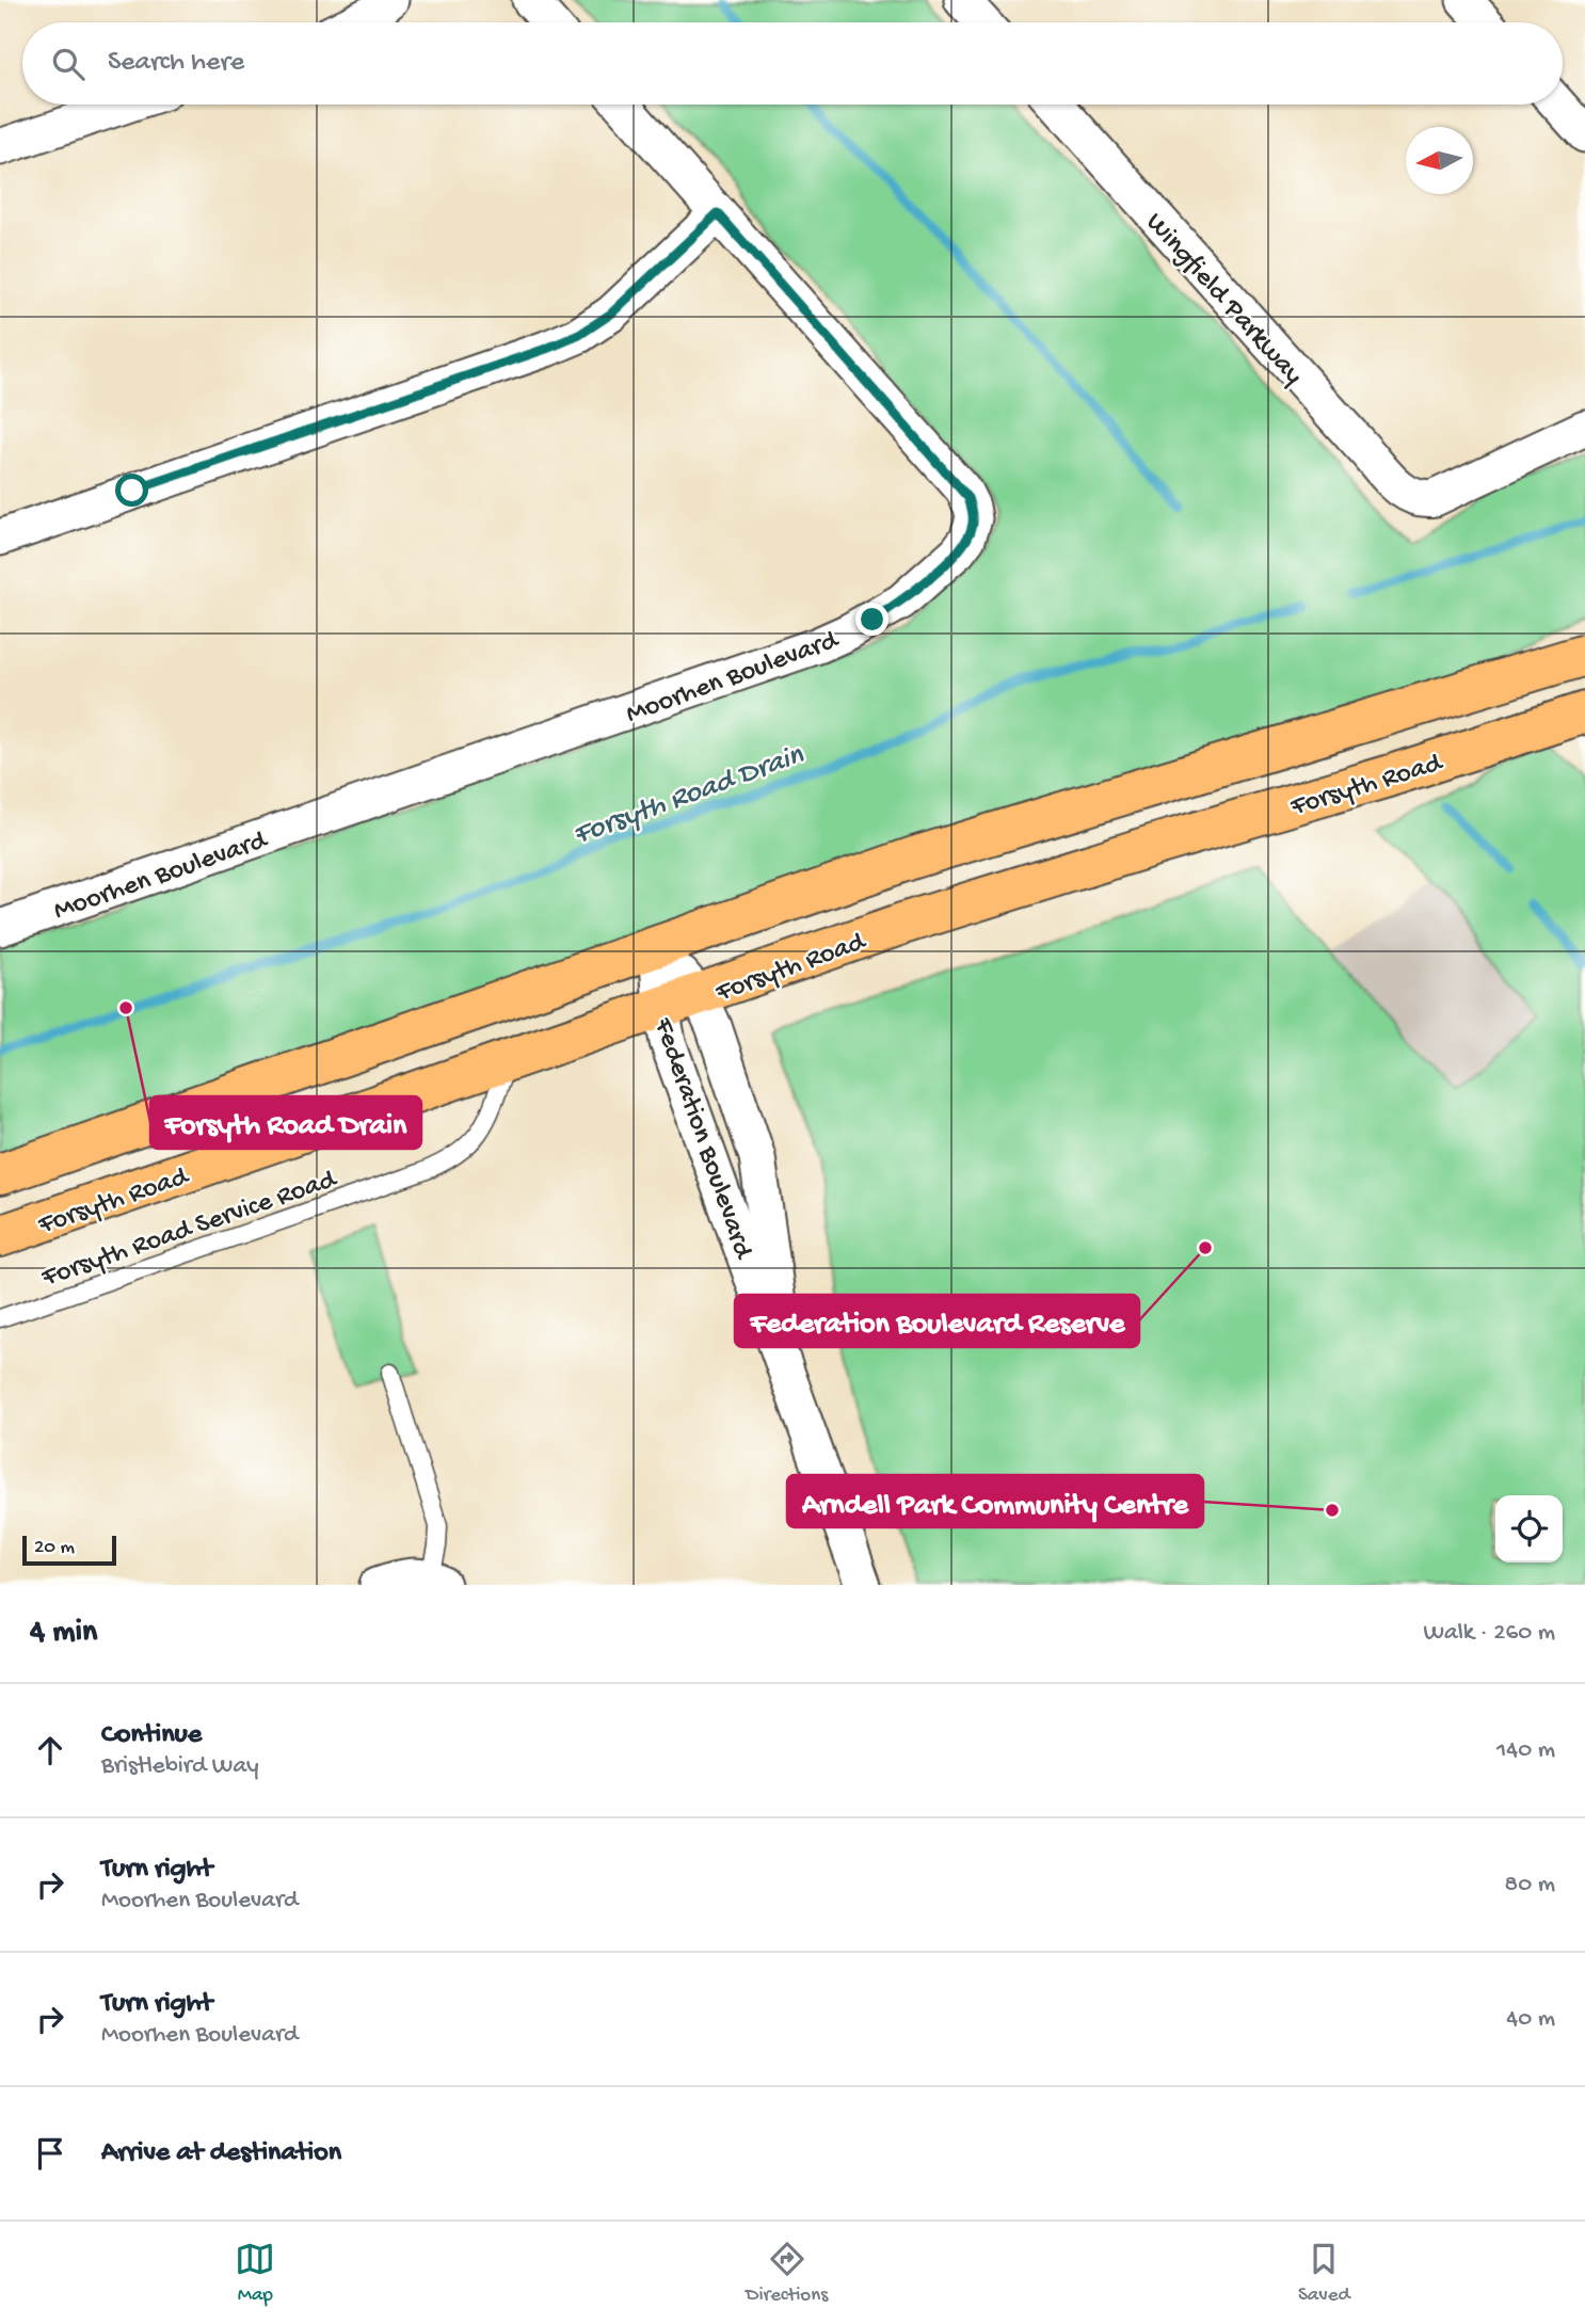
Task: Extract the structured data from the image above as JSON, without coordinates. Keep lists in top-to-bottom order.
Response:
{
  "streets": {
    "highway": ["Forsyth Road"],
    "street": ["Wingfield Parkway", "Moorhen Boulevard", "Federation Boulevard"],
    "lane": ["Forsyth Road Service Road"]
  },
  "crossings": [
    ["Forsyth Road", "Federation Boulevard"],
    ["Forsyth Road", "Forsyth Road Service Road"]
  ],
  "water": ["Forsyth Road Drain"],
  "places": ["Forsyth Road Drain", "Federation Boulevard Reserve", "Arndell Park Community Centre"],
  "scale_bar": "20 m",
  "north": "left",
  "page": {
    "search": "Search here",
    "scale": "20 m",
    "heading": ["4 min", "Walk · 260 m"],
    "list": [
      ["Continue", "Bristlebird Way", "140 m"],
      ["Turn right", "Moorhen Boulevard", "80 m"],
      ["Turn right", "Moorhen Boulevard", "40 m"],
      "Arrive at destination"
    ],
    "nav": ["Map", "Directions", "Saved"]
  }
}
